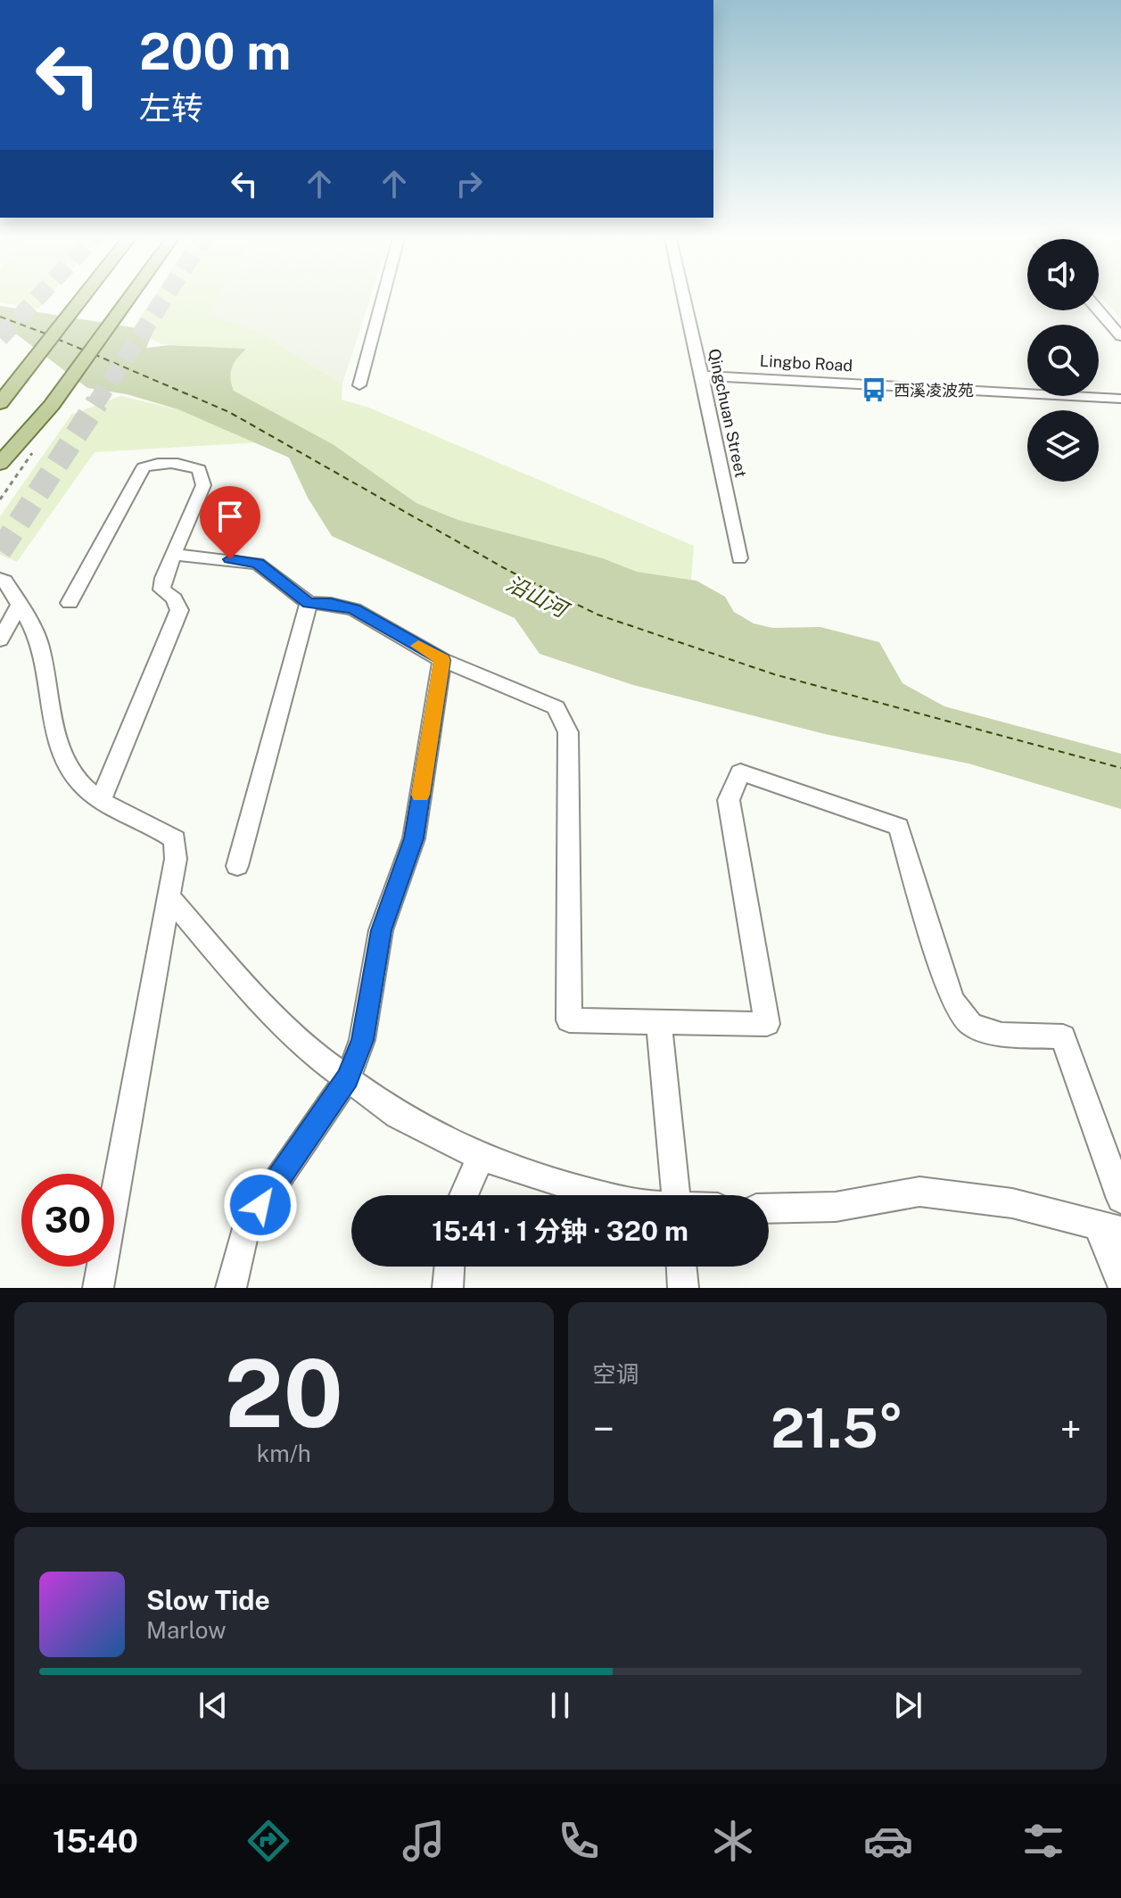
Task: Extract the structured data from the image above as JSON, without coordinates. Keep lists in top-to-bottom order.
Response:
{
  "streets": {
    "street": ["Lingbo Road", "Qingchuan Street"]
  },
  "crossings": [
    ["Lingbo Road", "Qingchuan Street"]
  ],
  "water": ["沿山河"],
  "places": {
    "bus stop": ["西溪凌波苑"]
  },
  "page": {
    "turn": ["200 m", "左转"],
    "limit": "30",
    "trip": "15:41 · 1 分钟 · 320 m",
    "tile": [
      ["20", "km/h"],
      "空调"
    ],
    "heat": ["−", "21.5°", "+"],
    "song": ["Slow Tide", "Marlow"],
    "tabs": "15:40"
  }
}
